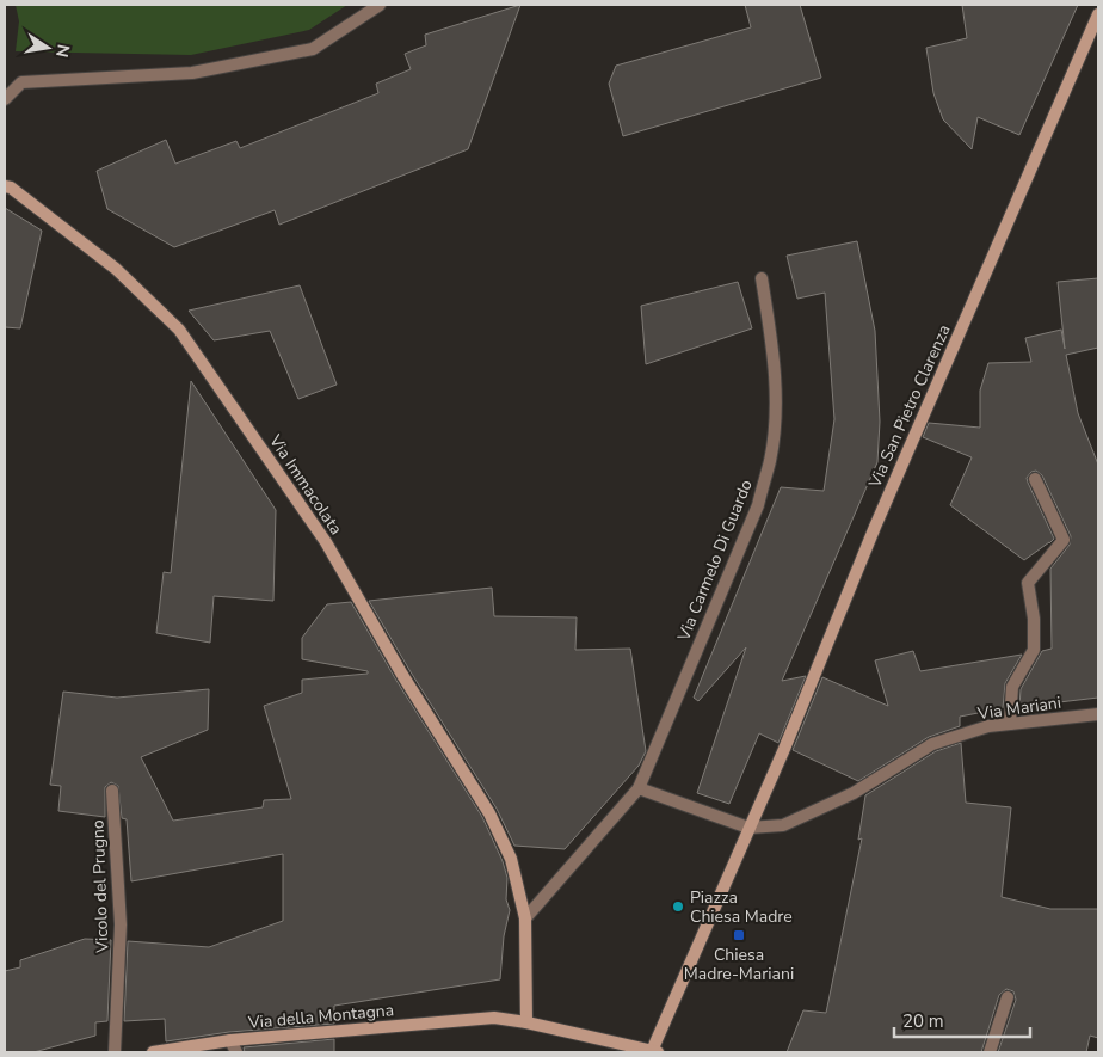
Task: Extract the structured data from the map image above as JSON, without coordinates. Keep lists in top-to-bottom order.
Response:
{
  "streets": {
    "main road": ["Via San Pietro Clarenza", "Via Immacolata", "Via della Montagna"],
    "street": ["Via Carmelo Di Guardo", "Via Mariani", "Vicolo del Prugno"]
  },
  "crossings": [
    ["Via San Pietro Clarenza", "Via Mariani"],
    ["Via San Pietro Clarenza", "Via della Montagna"],
    ["Via Immacolata", "Via Carmelo Di Guardo"],
    ["Via Immacolata", "Via della Montagna"]
  ],
  "places": {
    "other": ["Piazza Chiesa Madre"],
    "transit": ["Chiesa Madre-Mariani"]
  },
  "scale_bar": "20 m",
  "north": "right"
}
